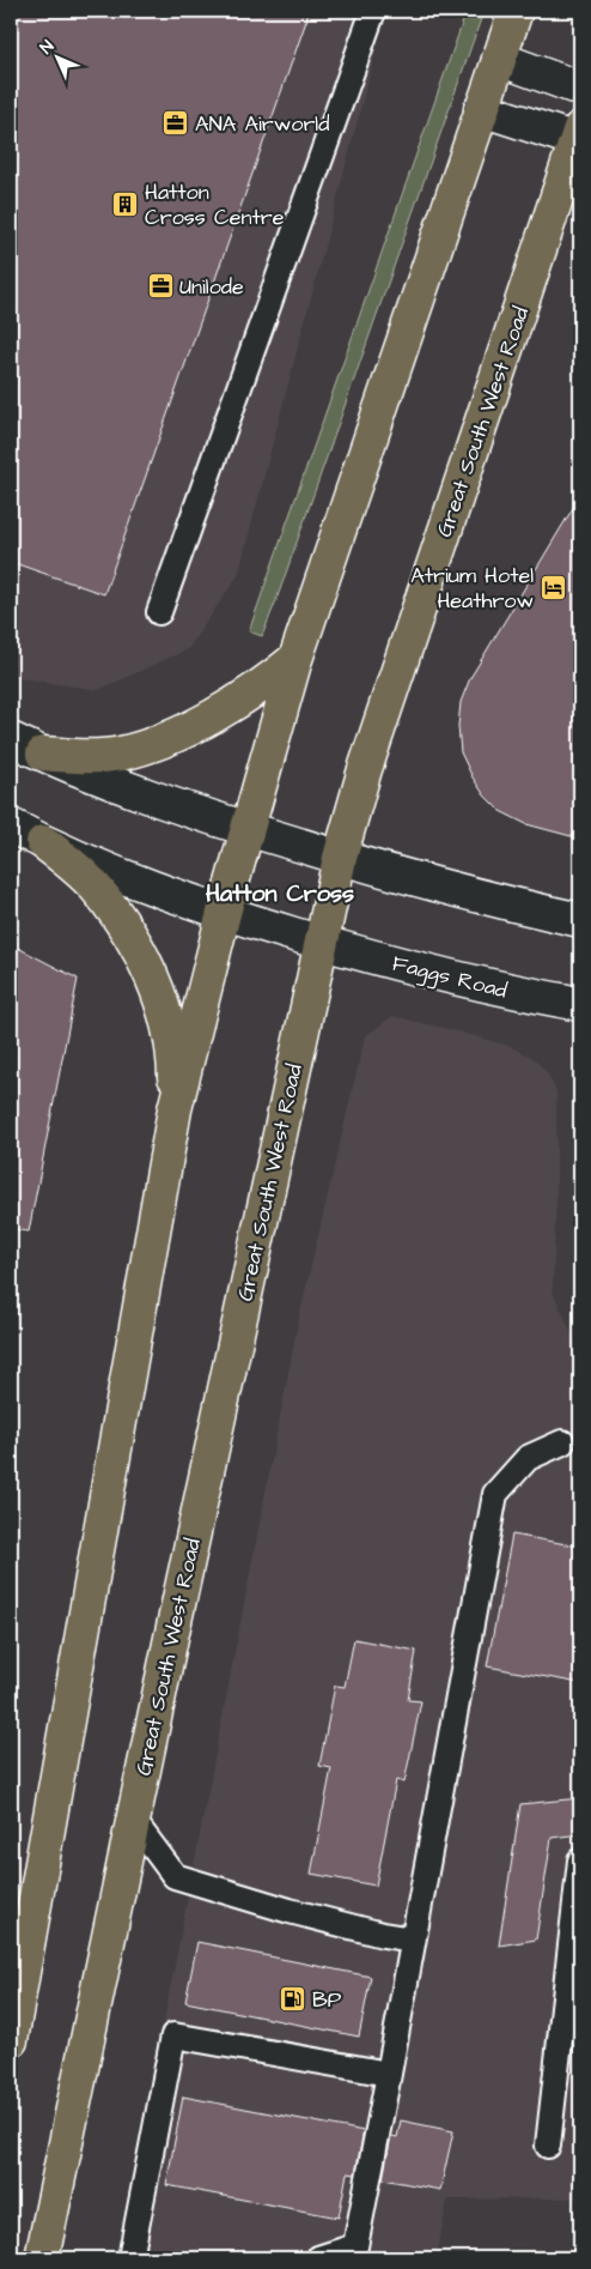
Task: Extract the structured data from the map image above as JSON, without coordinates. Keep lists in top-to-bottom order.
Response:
{
  "streets": {
    "highway": ["Great South West Road"],
    "street": ["Faggs Road"]
  },
  "crossings": [
    ["Great South West Road", "Faggs Road"]
  ],
  "districts": ["Hatton Cross"],
  "places": {
    "office": ["ANA Airworld", "Unilode"],
    "building": ["Hatton Cross Centre"],
    "hotel": ["Atrium Hotel Heathrow"],
    "fuel station": ["BP"]
  },
  "north": "top left"
}
